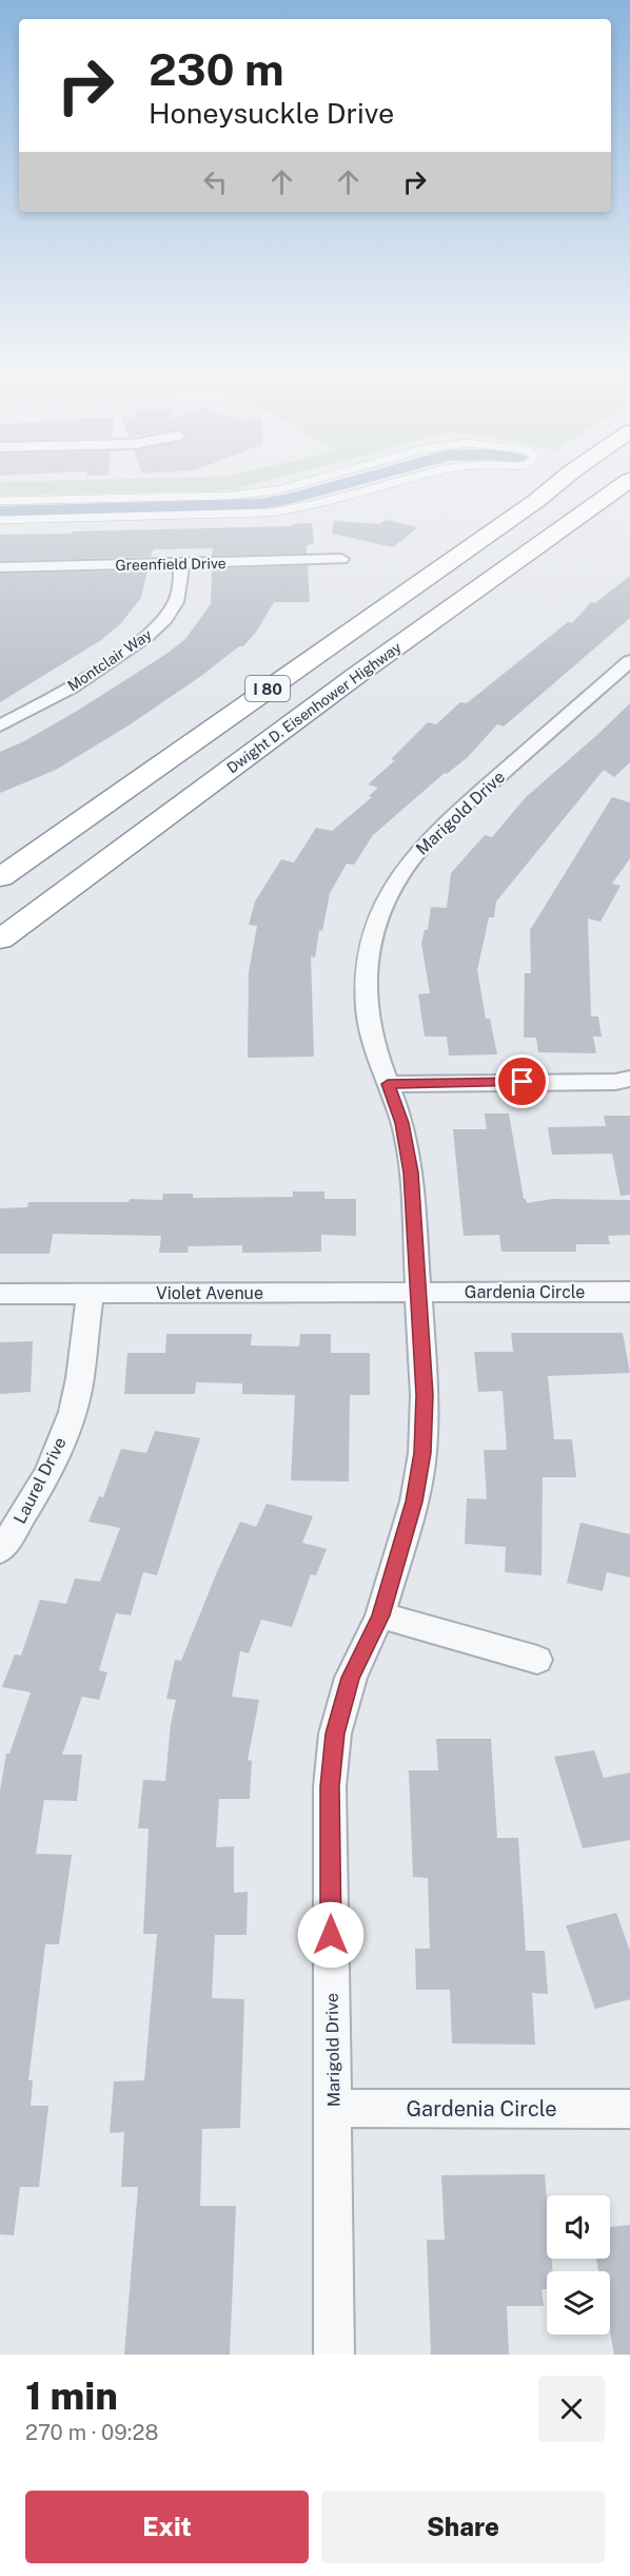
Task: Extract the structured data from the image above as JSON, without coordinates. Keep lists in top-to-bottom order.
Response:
{
  "streets": {
    "highway": ["I 80", "Dwight D. Eisenhower Highway"],
    "street": [
      "Greenfield Drive",
      "Montclair Way",
      "Marigold Drive",
      "Gardenia Circle",
      "Violet Avenue",
      "Laurel Drive"
    ]
  },
  "crossings": [
    ["Greenfield Drive", "Montclair Way"],
    ["Marigold Drive", "Gardenia Circle"],
    ["Marigold Drive", "Violet Avenue"],
    ["Gardenia Circle", "Violet Avenue"],
    ["Violet Avenue", "Laurel Drive"]
  ],
  "page": {
    "turn": ["230 m", "Honeysuckle Drive"],
    "heading": ["1 min", "270 m · 09:28"],
    "buttons": ["Exit", "Share"]
  }
}
